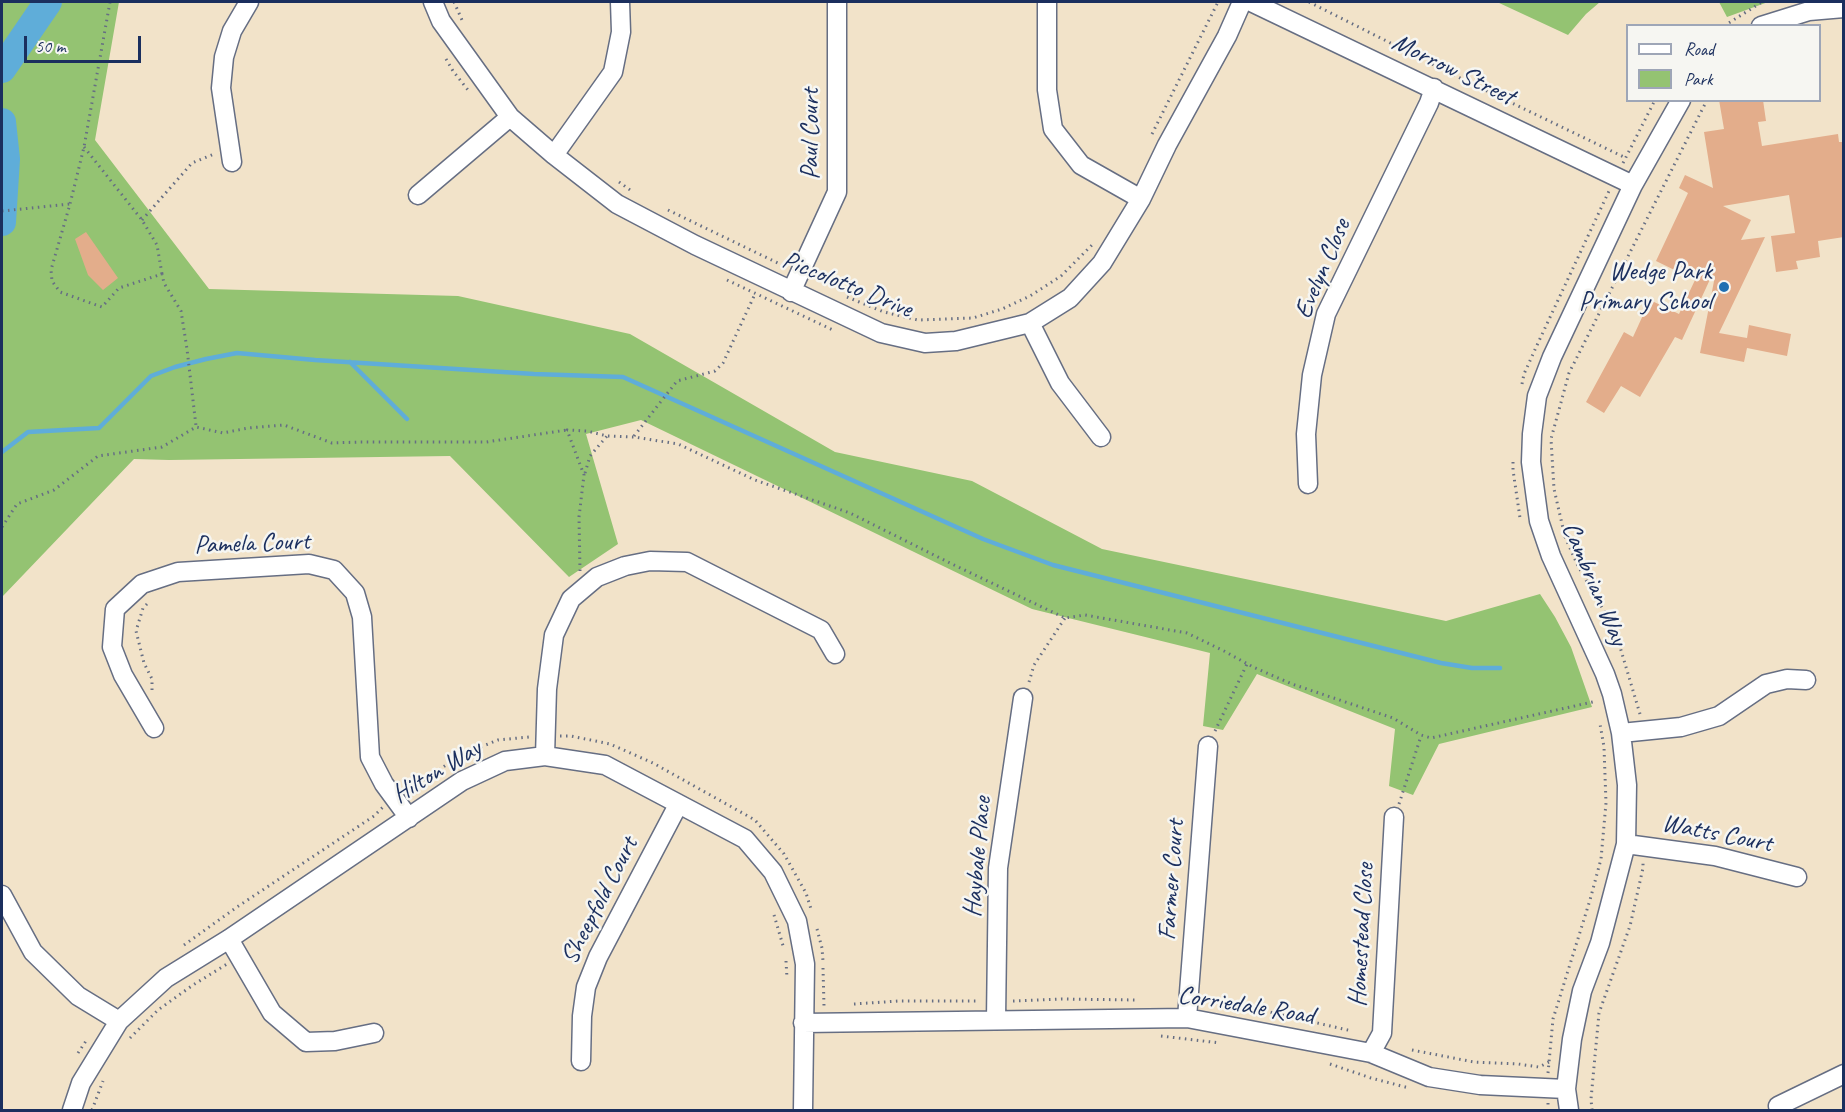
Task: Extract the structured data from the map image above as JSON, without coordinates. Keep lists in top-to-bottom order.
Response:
{
  "streets": {
    "street": [
      "Morrow Street",
      "Paul Court",
      "Evelyn Close",
      "Piccolotto Drive",
      "Pamela Court",
      "Cambrian Way",
      "Hilton Way",
      "Watts Court",
      "Haybale Place",
      "Farmer Court",
      "Sheepfold Court",
      "Homestead Close",
      "Corriedale Road"
    ]
  },
  "crossings": [
    ["Morrow Street", "Evelyn Close"],
    ["Morrow Street", "Cambrian Way"],
    ["Paul Court", "Piccolotto Drive"],
    ["Pamela Court", "Hilton Way"],
    ["Cambrian Way", "Watts Court"],
    ["Cambrian Way", "Corriedale Road"],
    ["Hilton Way", "Sheepfold Court"],
    ["Hilton Way", "Corriedale Road"],
    ["Haybale Place", "Corriedale Road"],
    ["Farmer Court", "Corriedale Road"],
    ["Homestead Close", "Corriedale Road"]
  ],
  "places": ["Wedge Park Primary School"],
  "legend": ["Road", "Park"],
  "scale_bar": "50 m"
}
